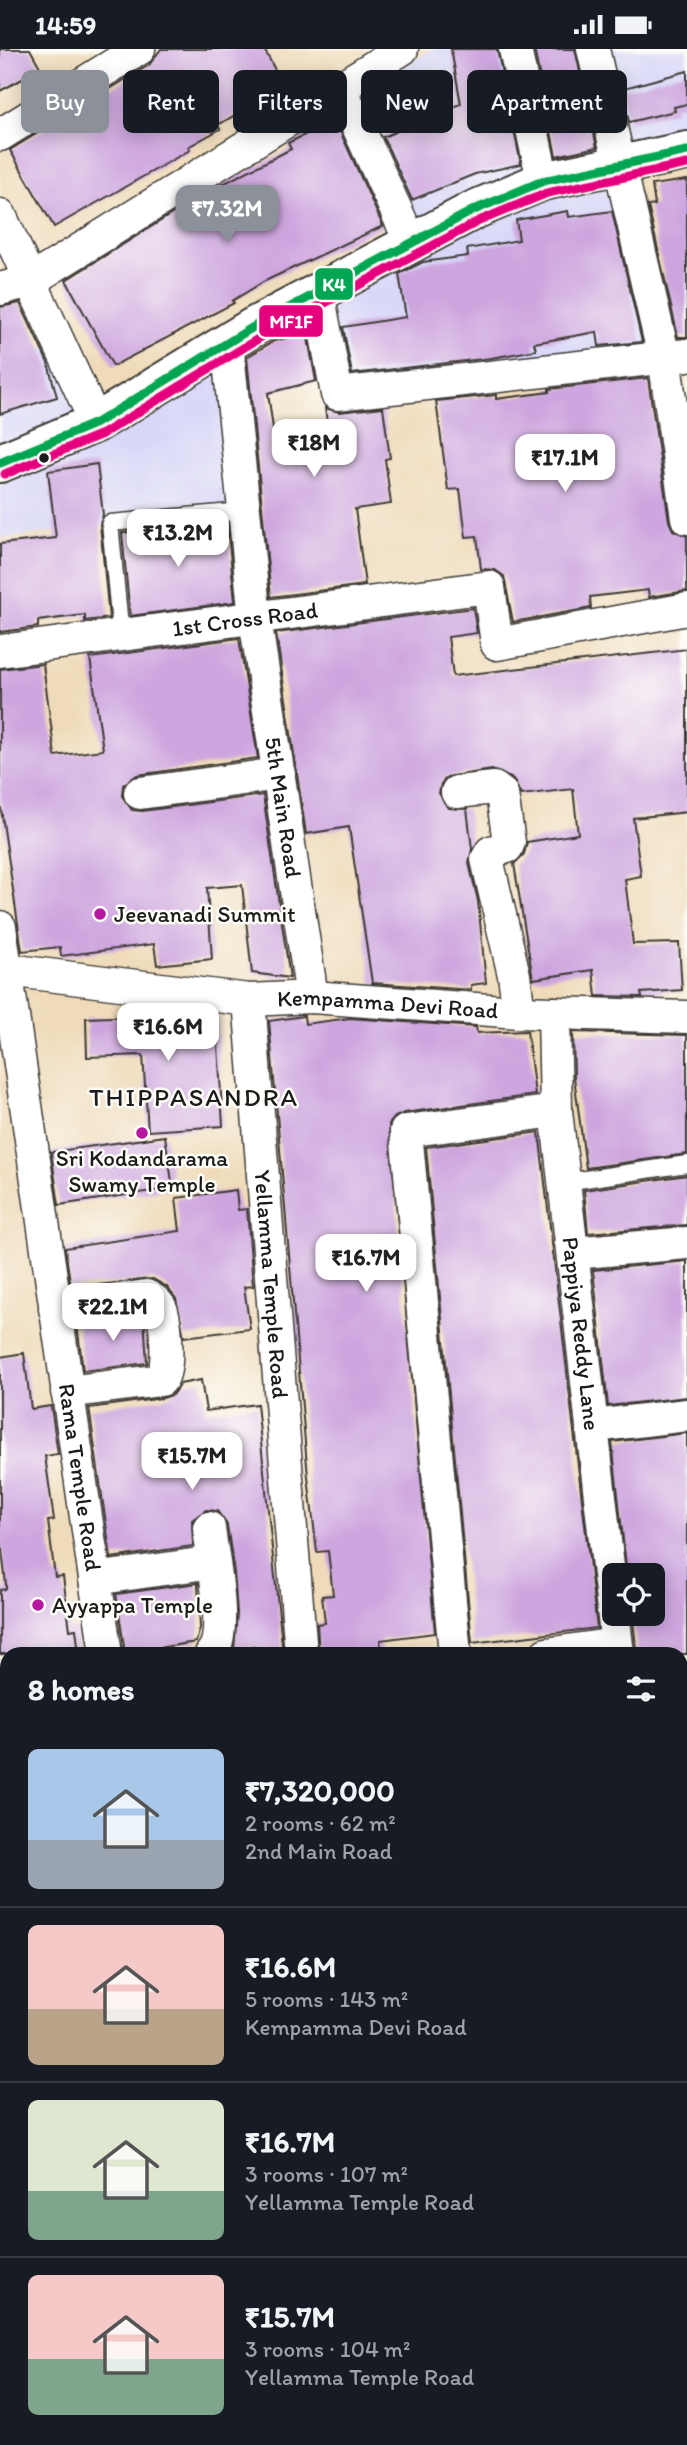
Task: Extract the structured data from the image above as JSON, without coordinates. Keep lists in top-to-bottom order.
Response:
{
  "streets": {
    "street": [
      "1st Cross Road",
      "5th Main Road",
      "Kempamma Devi Road",
      "Yellamma Temple Road",
      "Pappiya Reddy Lane",
      "Rama Temple Road"
    ]
  },
  "crossings": [
    ["1st Cross Road", "5th Main Road"],
    ["5th Main Road", "Kempamma Devi Road"],
    ["Kempamma Devi Road", "Yellamma Temple Road"],
    ["Kempamma Devi Road", "Pappiya Reddy Lane"],
    ["Kempamma Devi Road", "Rama Temple Road"]
  ],
  "districts": ["THIPPASANDRA"],
  "places": ["Jeevanadi Summit", "Sri Kodandarama Swamy Temple", "Ayyappa Temple"],
  "lines": ["transit line K4", "transit line MF1F"],
  "page": {
    "status": "14:59",
    "chip": [
      "Buy",
      "Rent",
      "Filters",
      "New",
      "Apartment"
    ],
    "price": [
      "₹7.32M",
      "₹18M",
      "₹17.1M",
      "₹13.2M",
      "₹16.6M",
      "₹16.7M",
      "₹22.1M",
      "₹15.7M"
    ],
    "heading": "8 homes",
    "list": [
      {
        "name": "₹7,320,000",
        "note": "2 rooms · 62 m² · 2nd Main Road"
      },
      {
        "name": "₹16.6M",
        "note": "5 rooms · 143 m² · Kempamma Devi Road"
      },
      {
        "name": "₹16.7M",
        "note": "3 rooms · 107 m² · Yellamma Temple Road"
      },
      {
        "name": "₹15.7M",
        "note": "3 rooms · 104 m² · Yellamma Temple Road"
      }
    ]
  }
}
